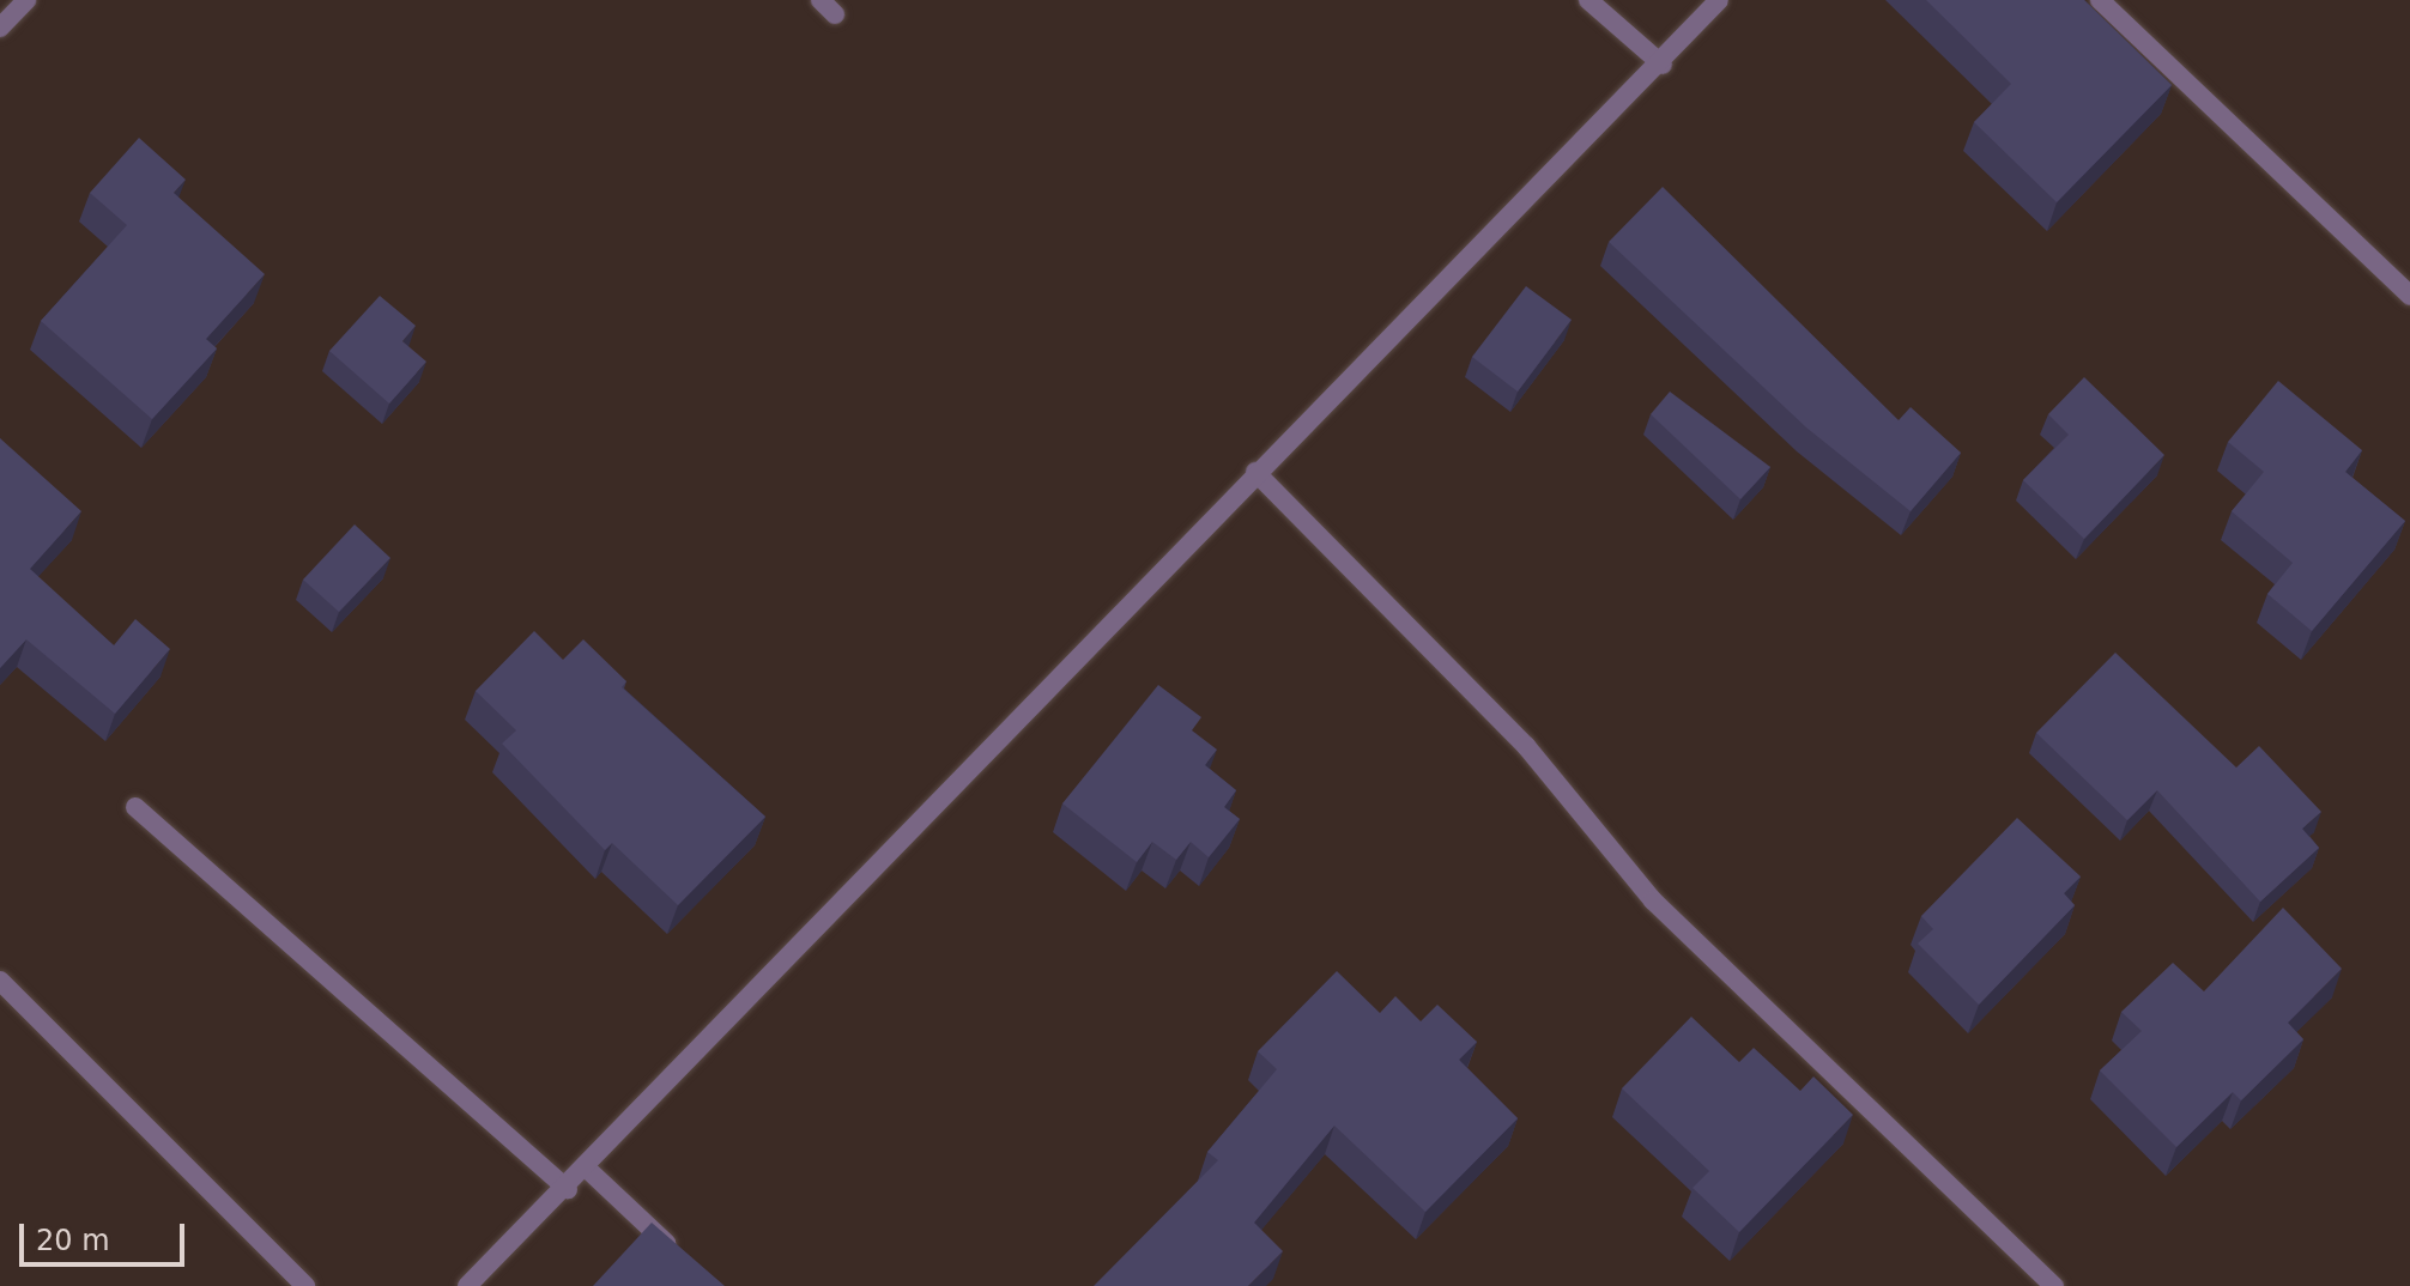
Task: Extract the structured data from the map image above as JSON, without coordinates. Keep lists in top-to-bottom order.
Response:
{
  "scale_bar": "20 m"
}
